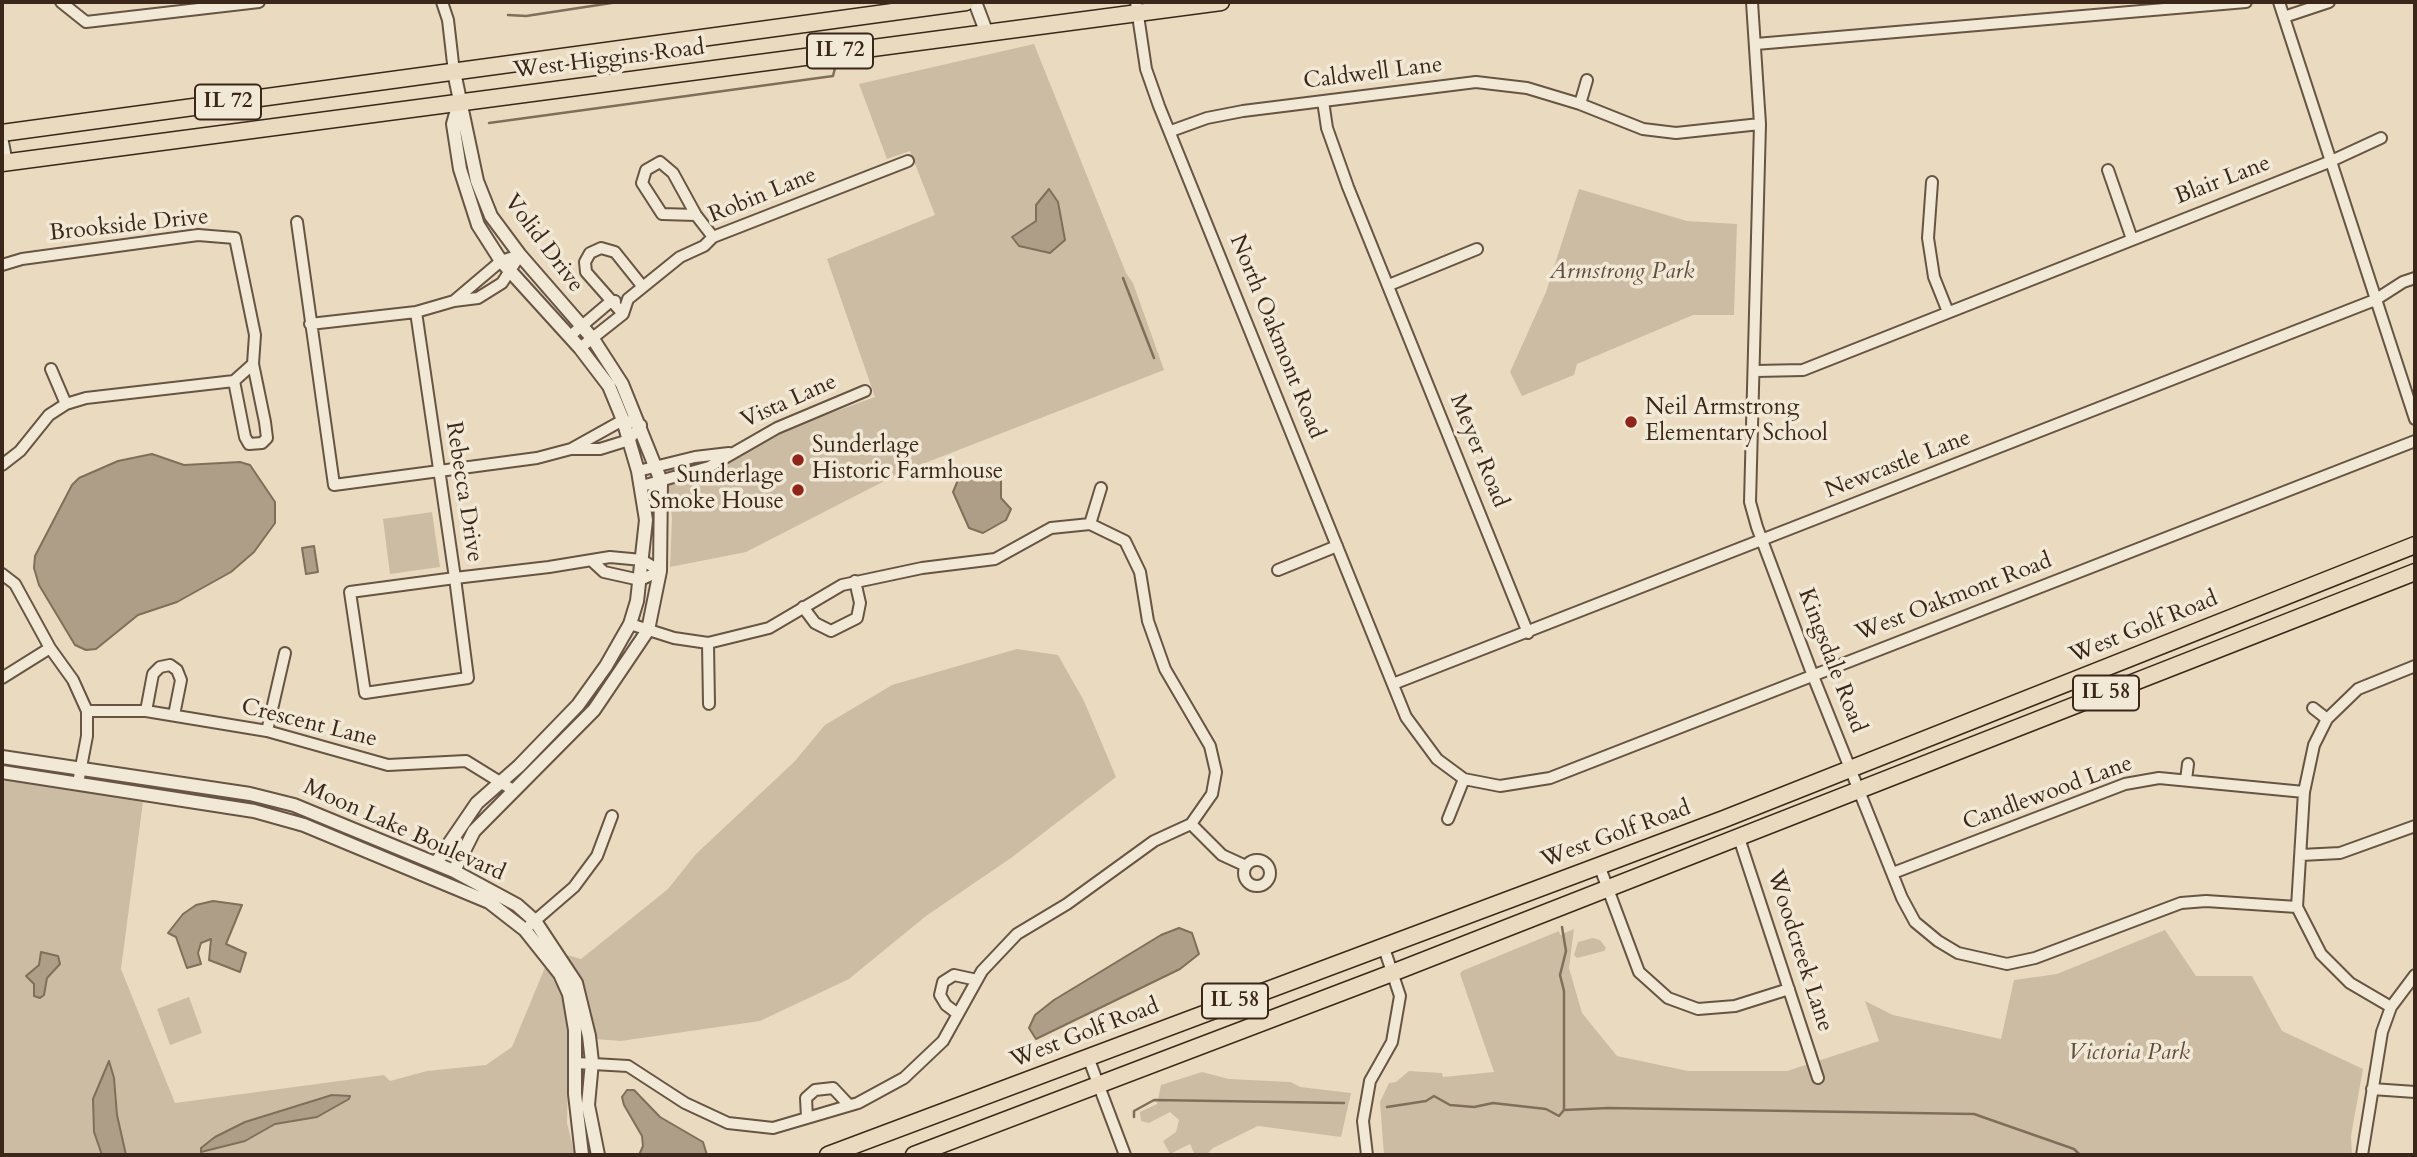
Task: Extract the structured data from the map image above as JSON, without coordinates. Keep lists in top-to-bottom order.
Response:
{
  "streets": {
    "main road": [
      "IL 72",
      "West Higgins Road",
      "West Golf Road",
      "IL 58"
    ],
    "street": [
      "Caldwell Lane",
      "Blair Lane",
      "Robin Lane",
      "Brookside Drive",
      "Volid Drive",
      "North Oakmont Road",
      "Vista Lane",
      "Meyer Road",
      "Newcastle Lane",
      "Rebecca Drive",
      "West Oakmont Road",
      "Kingsdale Road",
      "Crescent Lane",
      "Candlewood Lane",
      "Moon Lake Boulevard",
      "Woodcreek Lane"
    ]
  },
  "crossings": [
    ["West Higgins Road", "Volid Drive"],
    ["West Higgins Road", "North Oakmont Road"],
    ["Caldwell Lane", "North Oakmont Road"],
    ["Caldwell Lane", "Meyer Road"],
    ["Caldwell Lane", "Kingsdale Road"],
    ["Blair Lane", "Kingsdale Road"],
    ["Volid Drive", "Vista Lane"],
    ["Volid Drive", "Crescent Lane"],
    ["Volid Drive", "Moon Lake Boulevard"],
    ["North Oakmont Road", "Newcastle Lane"],
    ["North Oakmont Road", "West Oakmont Road"],
    ["Meyer Road", "Newcastle Lane"],
    ["Newcastle Lane", "Kingsdale Road"],
    ["West Oakmont Road", "Kingsdale Road"],
    ["West Golf Road", "Kingsdale Road"],
    ["West Golf Road", "Woodcreek Lane"],
    ["Kingsdale Road", "Candlewood Lane"]
  ],
  "parks": ["Armstrong Park", "Victoria Park"],
  "places": ["Neil Armstrong Elementary School", "Sunderlage Historic Farmhouse", "Sunderlage Smoke House"]
}
